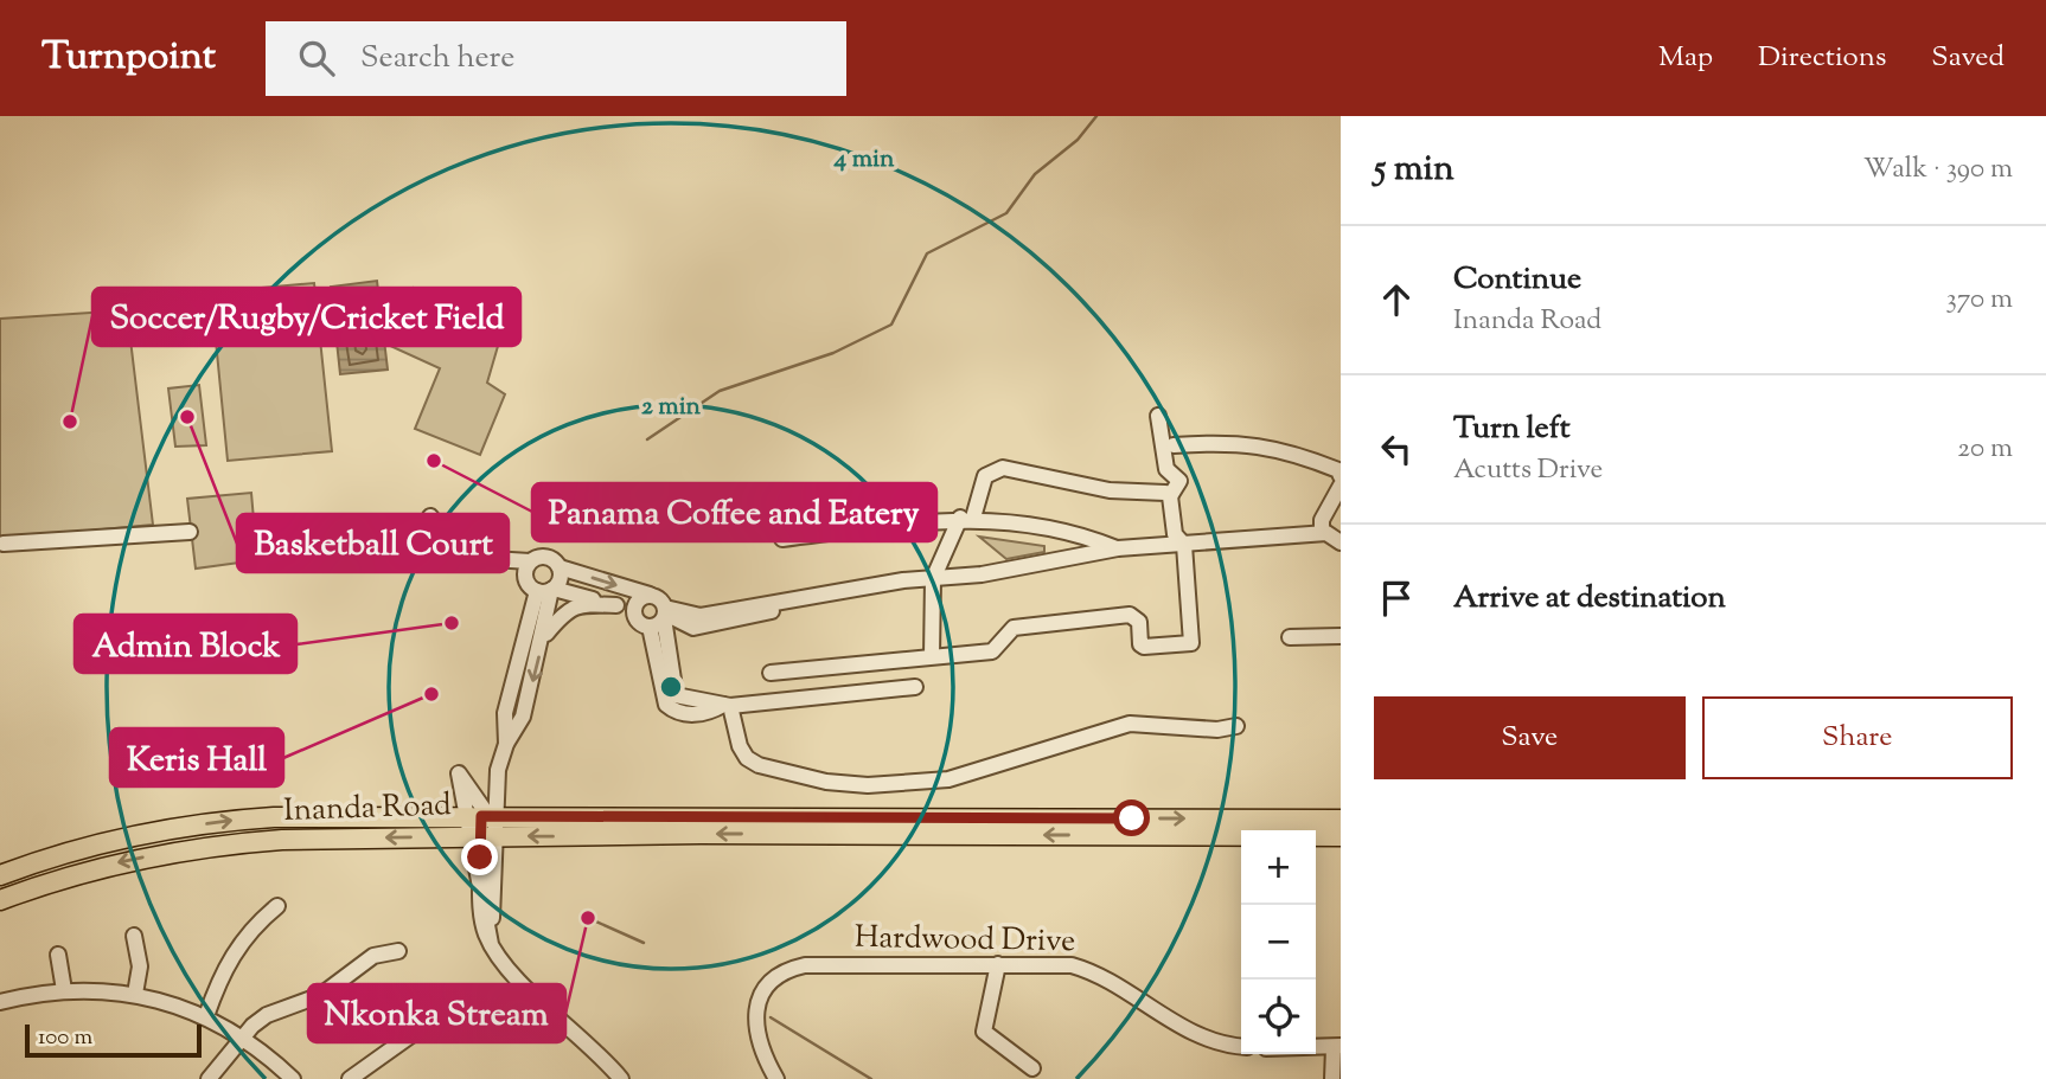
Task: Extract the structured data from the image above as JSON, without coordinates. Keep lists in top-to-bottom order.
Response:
{
  "streets": {
    "main road": ["Inanda Road"],
    "street": ["Hardwood Drive"]
  },
  "places": [
    "Basketball Court",
    "Soccer/Rugby/Cricket Field",
    "Panama Coffee and Eatery",
    "Admin Block",
    "Keris Hall",
    "Nkonka Stream"
  ],
  "scale_bar": "100 m",
  "page": {
    "header": "Turnpoint",
    "search": "Search here",
    "nav": ["Map", "Directions", "Saved"],
    "heading": ["5 min", "Walk · 390 m"],
    "list": [
      ["Continue", "Inanda Road", "370 m"],
      ["Turn left", "Acutts Drive", "20 m"],
      "Arrive at destination"
    ],
    "buttons": ["Save", "Share"],
    "map_buttons": ["+", "−"],
    "scale": "100 m"
  },
  "rings": ["4 min", "2 min"]
}
